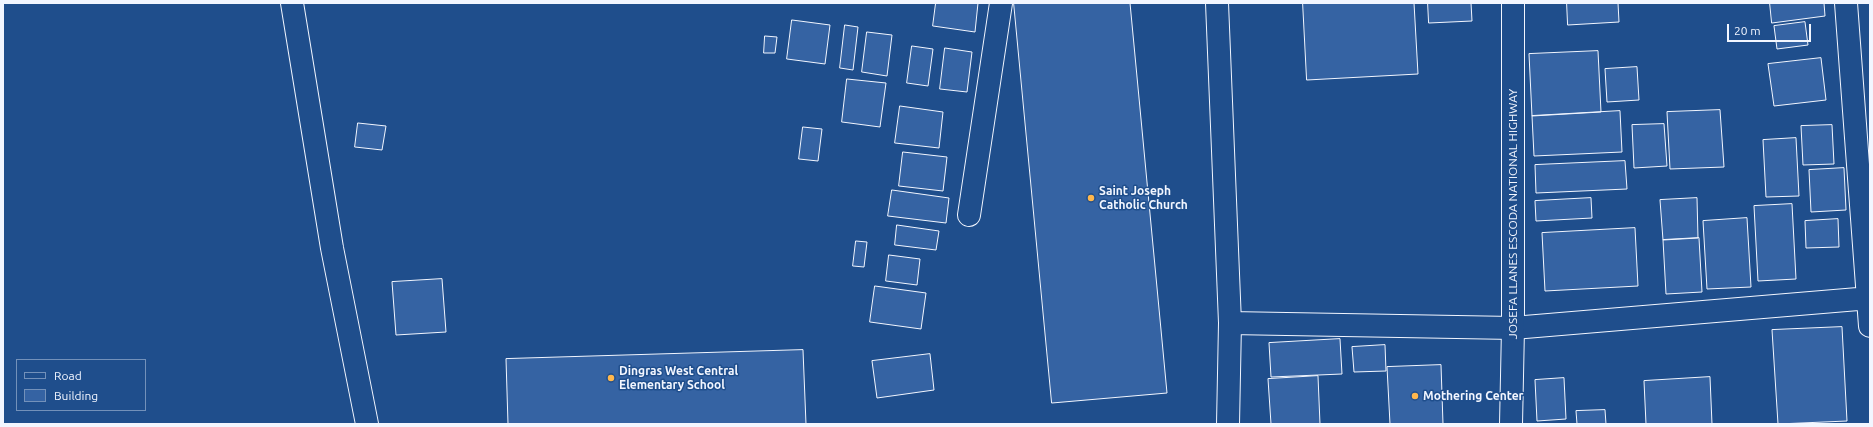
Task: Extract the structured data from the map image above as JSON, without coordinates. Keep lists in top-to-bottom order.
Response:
{
  "streets": {
    "street": ["JOSEFA LLANES ESCODA NATIONAL HIGHWAY"]
  },
  "places": ["Saint Joseph Catholic Church", "Dingras West Central Elementary School", "Mothering Center"],
  "legend": ["Road", "Building"],
  "scale_bar": "20 m"
}
